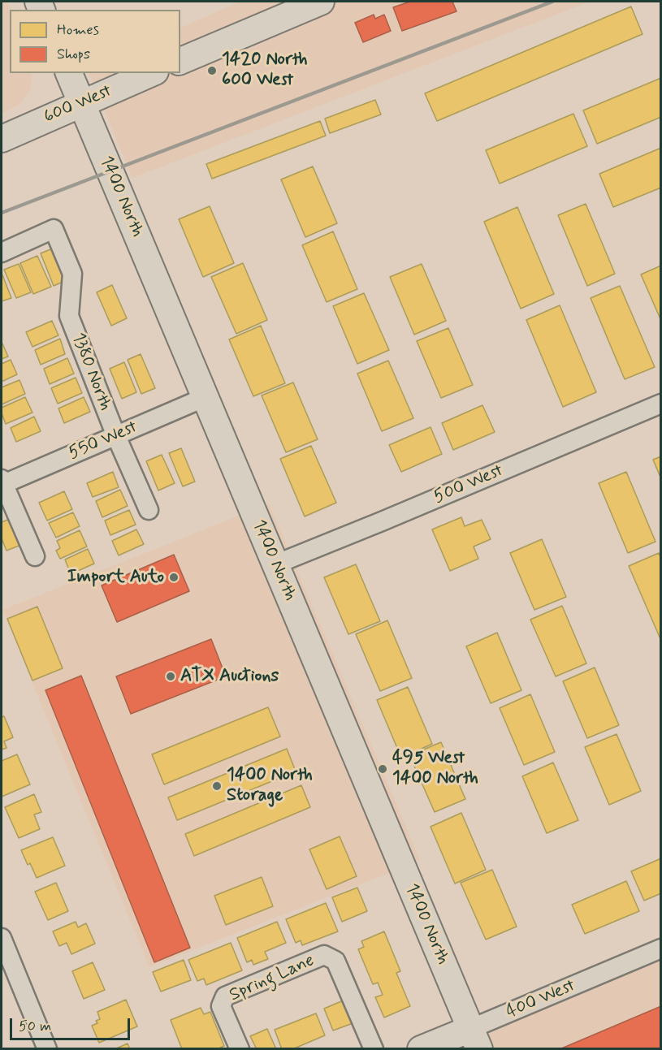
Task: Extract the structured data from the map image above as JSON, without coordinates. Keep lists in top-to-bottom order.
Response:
{
  "streets": {
    "main road": ["600 West", "1400 North", "400 West"],
    "street": [
      "1380 North",
      "550 West",
      "500 West",
      "Spring Lane"
    ]
  },
  "crossings": [
    ["600 West", "1400 North"],
    ["1400 North", "550 West"],
    ["1400 North", "500 West"],
    ["1400 North", "400 West"],
    ["1380 North", "550 West"]
  ],
  "places": [
    "1420 North 600 West",
    "Import Auto",
    "ATX Auctions",
    "495 West 1400 North",
    "1400 North Storage"
  ],
  "legend": ["Homes", "Shops"],
  "scale_bar": "50 m"
}
